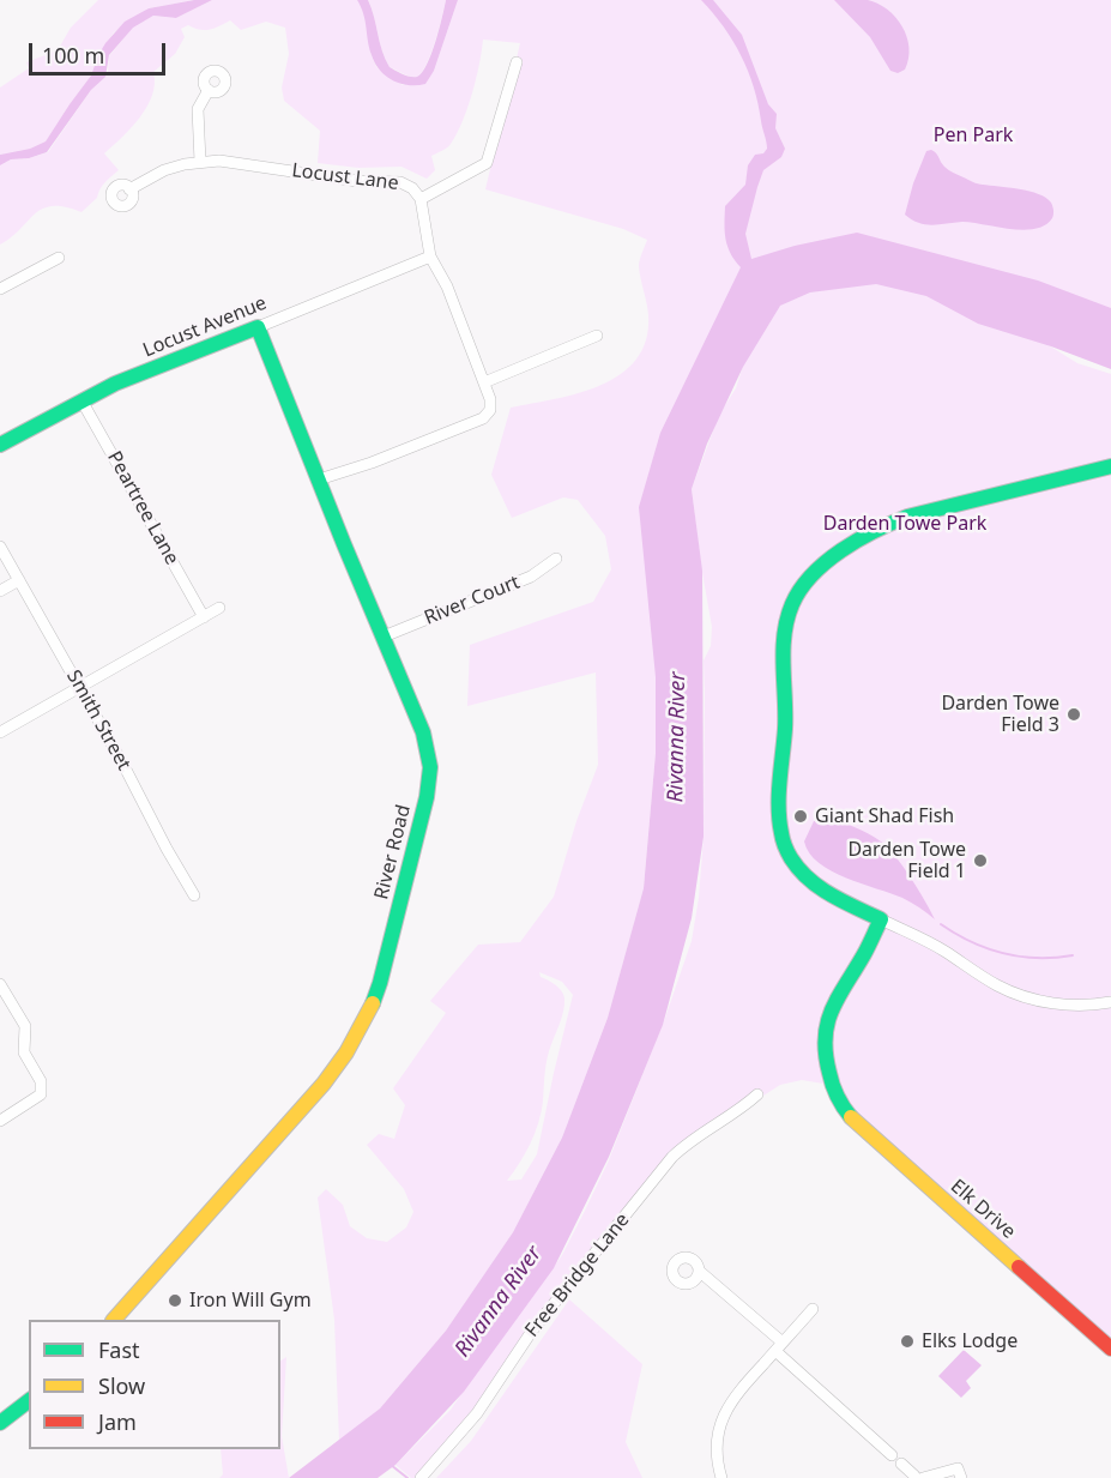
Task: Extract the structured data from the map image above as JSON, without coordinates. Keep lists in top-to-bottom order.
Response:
{
  "streets": {
    "street": [
      "Locust Lane",
      "Locust Avenue",
      "Peartree Lane",
      "River Court",
      "Smith Street",
      "River Road",
      "Elk Drive",
      "Free Bridge Lane"
    ]
  },
  "crossings": [
    ["Locust Lane", "Locust Avenue"],
    ["Locust Lane", "River Road"],
    ["Locust Avenue", "Peartree Lane"],
    ["Locust Avenue", "River Road"],
    ["River Court", "River Road"]
  ],
  "water": ["Rivanna River"],
  "parks": ["Pen Park", "Darden Towe Park"],
  "places": [
    "Darden Towe Field 3",
    "Giant Shad Fish",
    "Darden Towe Field 1",
    "Iron Will Gym",
    "Elks Lodge"
  ],
  "legend": ["Fast", "Slow", "Jam"],
  "scale_bar": "100 m"
}
